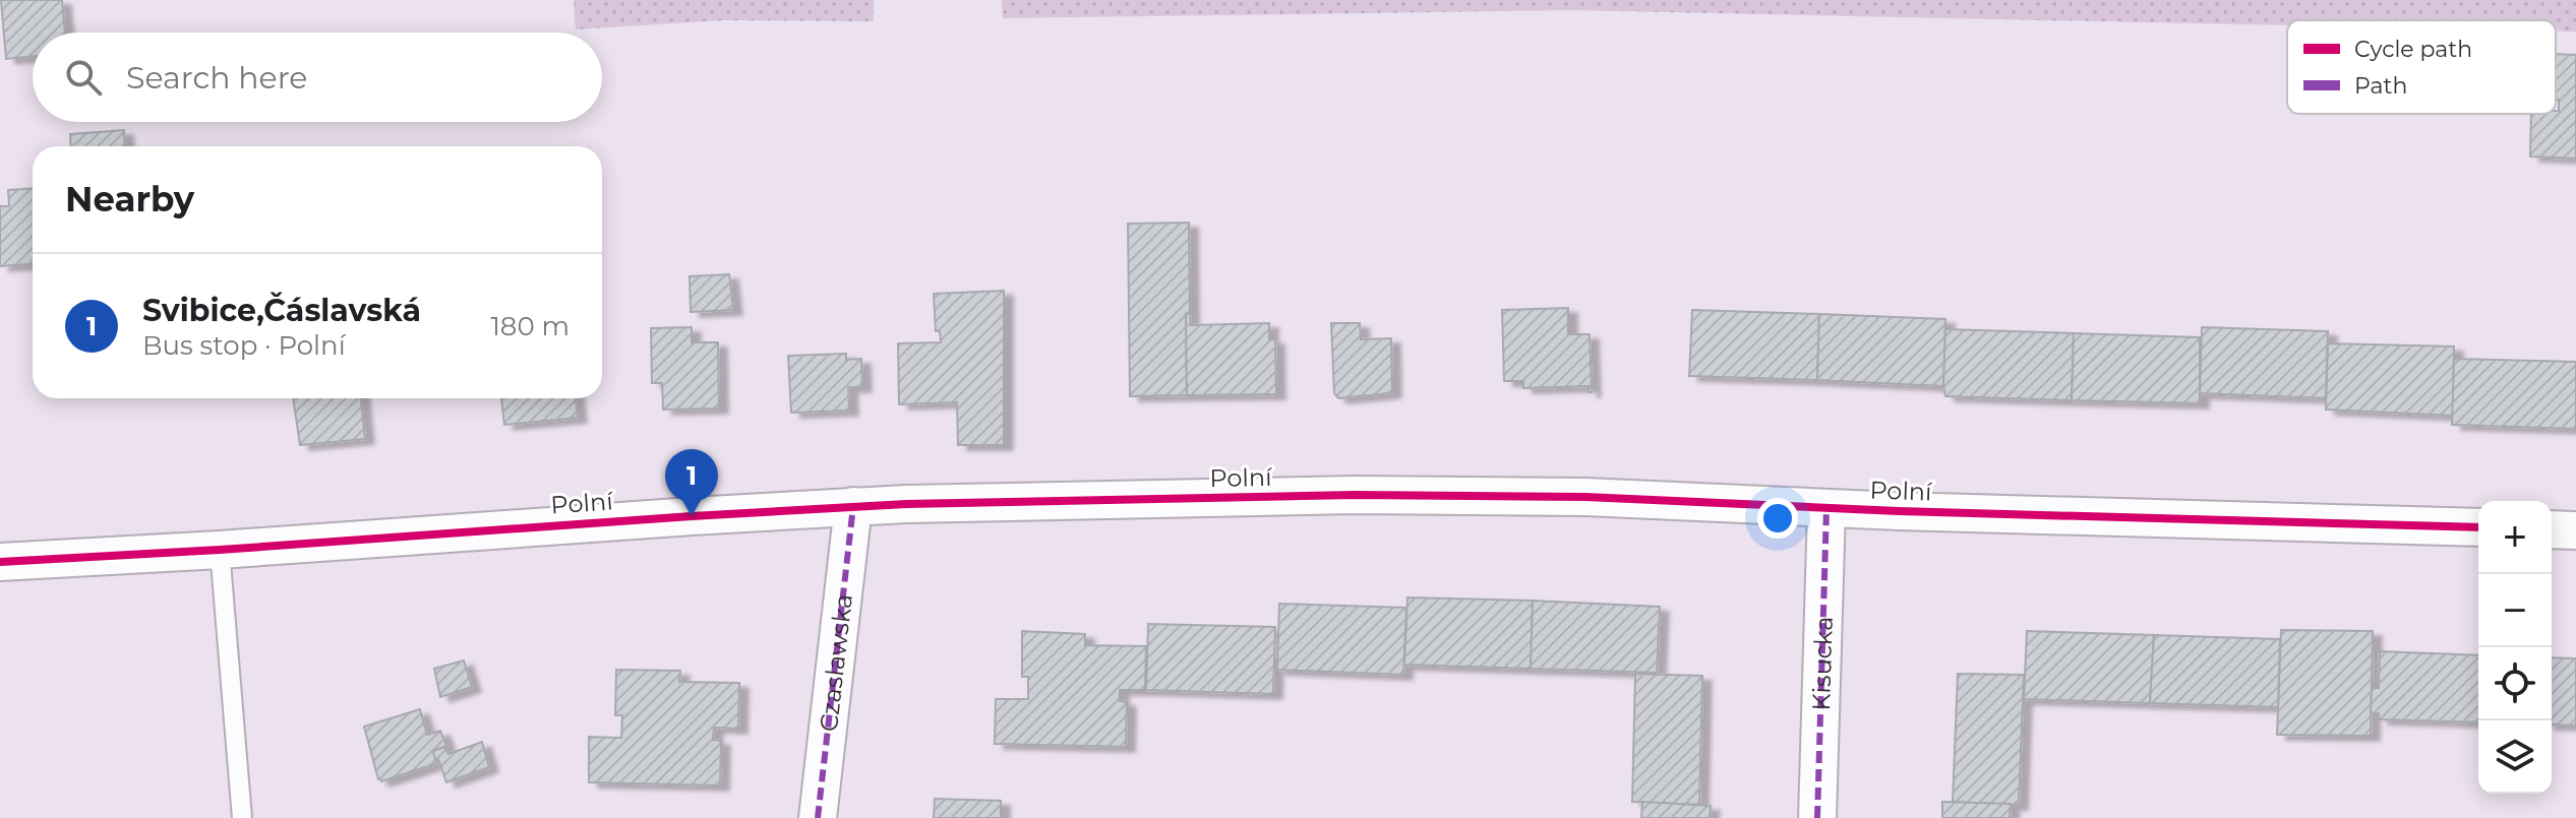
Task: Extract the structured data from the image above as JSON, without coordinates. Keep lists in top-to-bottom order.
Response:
{
  "streets": {
    "street": ["Polní", "Czaslawska", "Kisucka"]
  },
  "crossings": [
    ["Polní", "Czaslawska"],
    ["Polní", "Kisucka"]
  ],
  "legend": ["Cycle path", "Path"],
  "page": {
    "search": "Search here",
    "heading": "Nearby",
    "list": [
      {
        "mark": "1",
        "name": "Svibice,Čáslavská",
        "note": "Bus stop · Polní",
        "value": "180 m"
      }
    ],
    "pins": "1",
    "map_buttons": ["+", "−"]
  }
}
